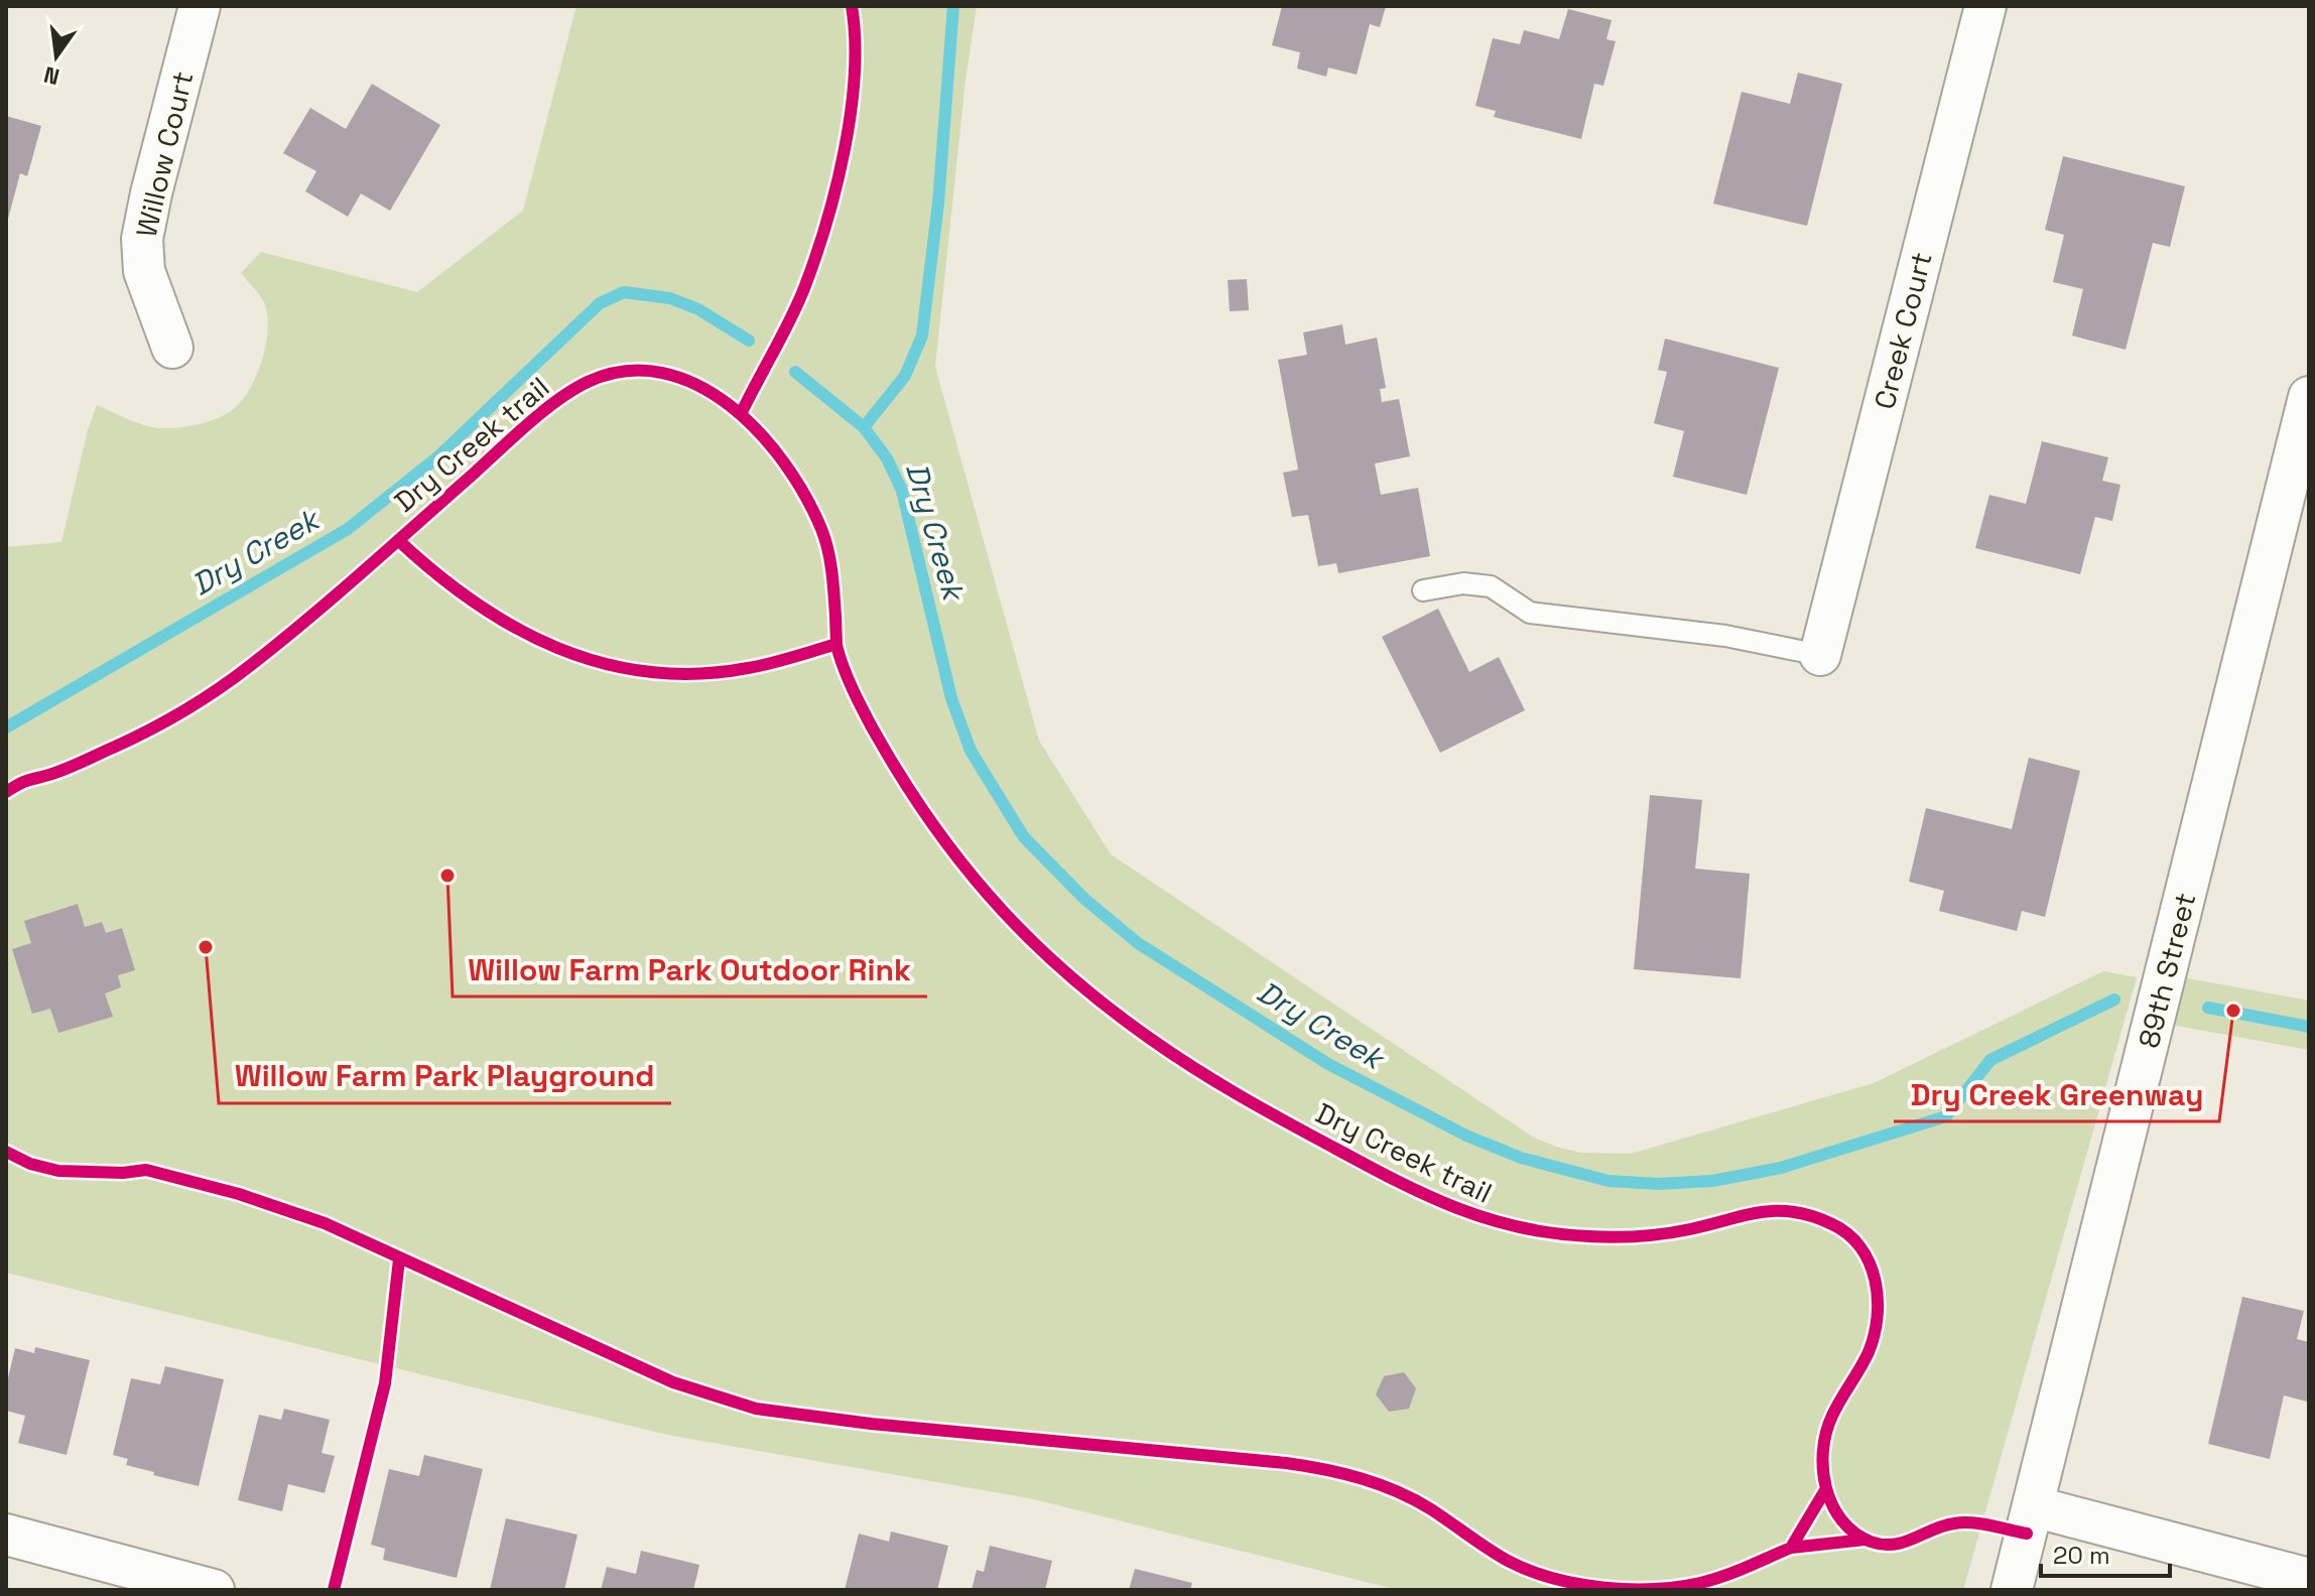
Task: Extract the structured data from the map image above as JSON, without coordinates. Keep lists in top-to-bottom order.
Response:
{
  "streets": {
    "street": ["Willow Court", "Creek Court", "89th Street"],
    "cycle path": ["Dry Creek trail"]
  },
  "water": ["Dry Creek"],
  "places": ["Willow Farm Park Outdoor Rink", "Willow Farm Park Playground", "Dry Creek Greenway"],
  "scale_bar": "20 m",
  "north": "bottom"
}
